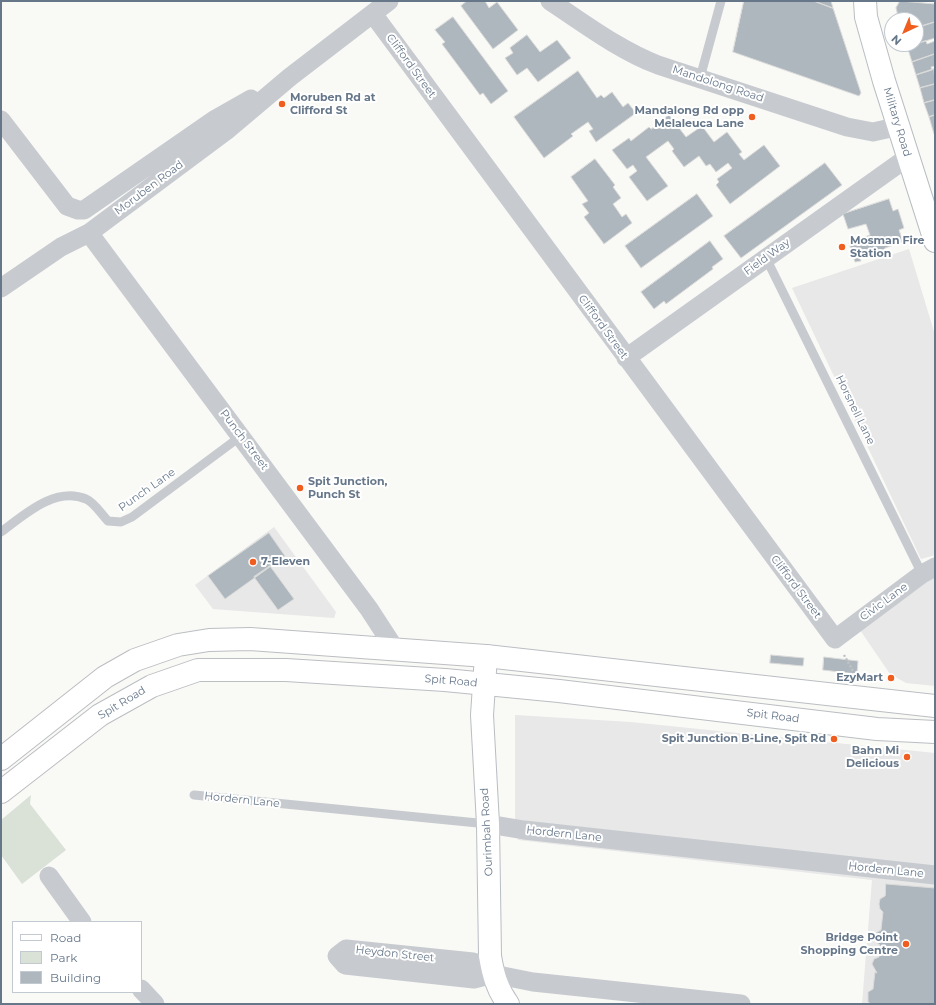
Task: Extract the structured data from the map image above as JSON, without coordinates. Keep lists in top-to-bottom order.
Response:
{
  "streets": {
    "main road": ["Military Road", "Spit Road", "Ourimbah Road"],
    "street": [
      "Clifford Street",
      "Mandolong Road",
      "Moruben Road",
      "Field Way",
      "Punch Street",
      "Civic Lane",
      "Hordern Lane",
      "Heydon Street"
    ],
    "lane": ["Horsnell Lane", "Punch Lane"]
  },
  "crossings": [
    ["Clifford Street", "Moruben Road"],
    ["Clifford Street", "Field Way"],
    ["Clifford Street", "Civic Lane"],
    ["Mandolong Road", "Military Road"],
    ["Military Road", "Field Way"],
    ["Moruben Road", "Punch Street"],
    ["Field Way", "Horsnell Lane"],
    ["Horsnell Lane", "Civic Lane"],
    ["Punch Street", "Punch Lane"],
    ["Spit Road", "Ourimbah Road"],
    ["Hordern Lane", "Ourimbah Road"],
    ["Ourimbah Road", "Heydon Street"]
  ],
  "places": [
    "Moruben Rd at Clifford St",
    "Mandalong Rd opp Melaleuca Lane",
    "Mosman Fire Station",
    "Spit Junction, Punch St",
    "7-Eleven",
    "EzyMart",
    "Spit Junction B-Line, Spit Rd",
    "Bahn Mi Delicious",
    "Bridge Point Shopping Centre"
  ],
  "legend": ["Road", "Park", "Building"],
  "north": "bottom left"
}
